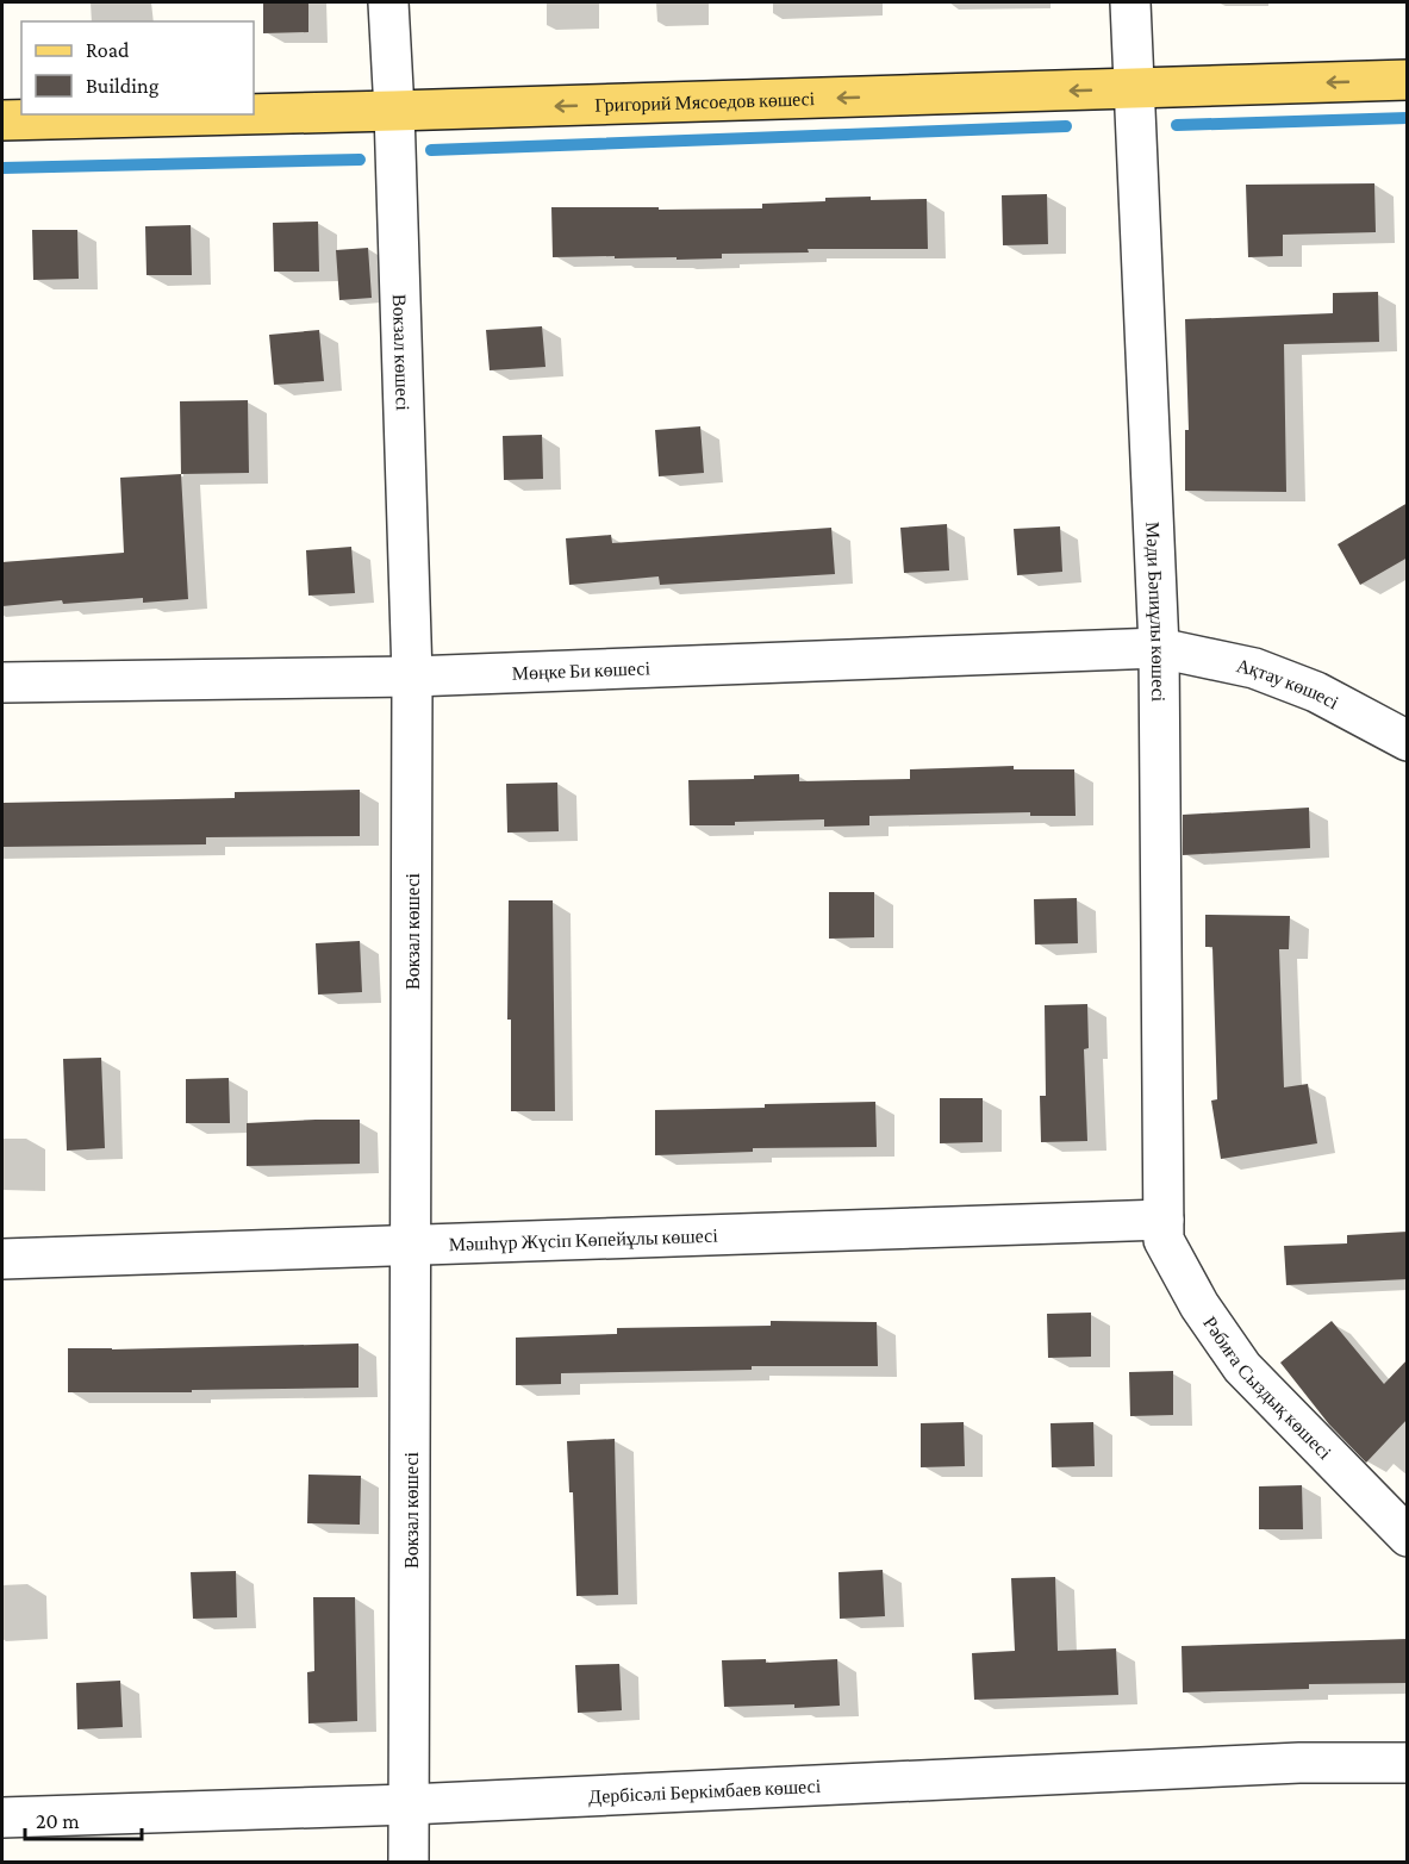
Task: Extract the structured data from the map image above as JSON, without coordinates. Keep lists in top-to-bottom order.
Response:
{
  "streets": {
    "main road": ["Григорий Мясоедов көшесі"],
    "street": [
      "Вокзал көшесі",
      "Мәди Бәпиұлы көшесі",
      "Мөңке Би көшесі",
      "Ақтау көшесі",
      "Мәшһүр Жүсіп Көпейұлы көшесі",
      "Рәбиға Сыздық көшесі",
      "Дербісәлі Беркімбаев көшесі"
    ]
  },
  "crossings": [
    ["Григорий Мясоедов көшесі", "Вокзал көшесі"],
    ["Григорий Мясоедов көшесі", "Мәди Бәпиұлы көшесі"],
    ["Вокзал көшесі", "Мөңке Би көшесі"],
    ["Вокзал көшесі", "Мәшһүр Жүсіп Көпейұлы көшесі"],
    ["Вокзал көшесі", "Дербісәлі Беркімбаев көшесі"],
    ["Мәди Бәпиұлы көшесі", "Мөңке Би көшесі"],
    ["Мәди Бәпиұлы көшесі", "Ақтау көшесі"],
    ["Мәди Бәпиұлы көшесі", "Мәшһүр Жүсіп Көпейұлы көшесі"],
    ["Мәди Бәпиұлы көшесі", "Рәбиға Сыздық көшесі"],
    ["Мөңке Би көшесі", "Ақтау көшесі"],
    ["Мәшһүр Жүсіп Көпейұлы көшесі", "Рәбиға Сыздық көшесі"]
  ],
  "one_way": ["Григорий Мясоедов көшесі"],
  "legend": ["Road", "Building"],
  "scale_bar": "20 m"
}
